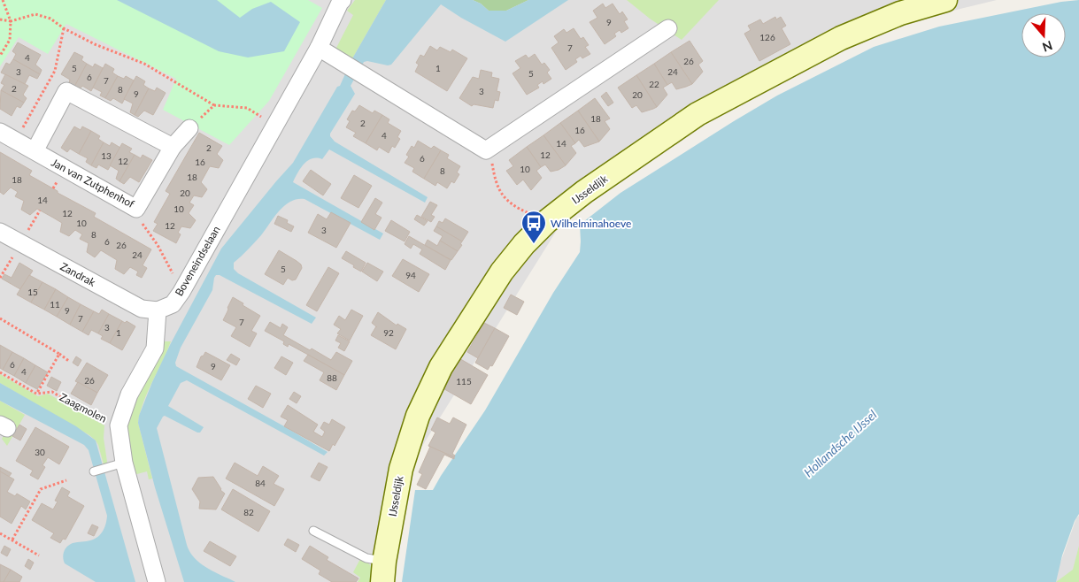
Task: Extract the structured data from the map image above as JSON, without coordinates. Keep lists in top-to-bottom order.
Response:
{
  "streets": {
    "street": [
      "Jan van Zutphenhof",
      "IJsseldijk",
      "Boveneindselaan",
      "Zandrak"
    ],
    "path": ["Zaagmolen"]
  },
  "crossings": [
    ["Boveneindselaan", "Zandrak"]
  ],
  "water": ["Hollandsche IJssel"],
  "places": {
    "bus stop": ["Wilhelminahoeve"]
  },
  "house_numbers": [
    "9",
    "126",
    "7",
    "4",
    "26",
    "5",
    "1",
    "3",
    "24",
    "5",
    "6",
    "7",
    "22",
    "2",
    "8",
    "3",
    "9",
    "20",
    "18",
    "2",
    "16",
    "4",
    "14",
    "2",
    "12",
    "13",
    "6",
    "12",
    "16",
    "10",
    "8",
    "18",
    "18",
    "20",
    "14",
    "10",
    "12",
    "10",
    "12",
    "3",
    "8",
    "6",
    "26",
    "24",
    "5",
    "94",
    "15",
    "11",
    "9",
    "7",
    "7",
    "3",
    "1",
    "92",
    "6",
    "9",
    "4",
    "88",
    "26",
    "115",
    "30",
    "84",
    "82"
  ],
  "north": "bottom"
}
